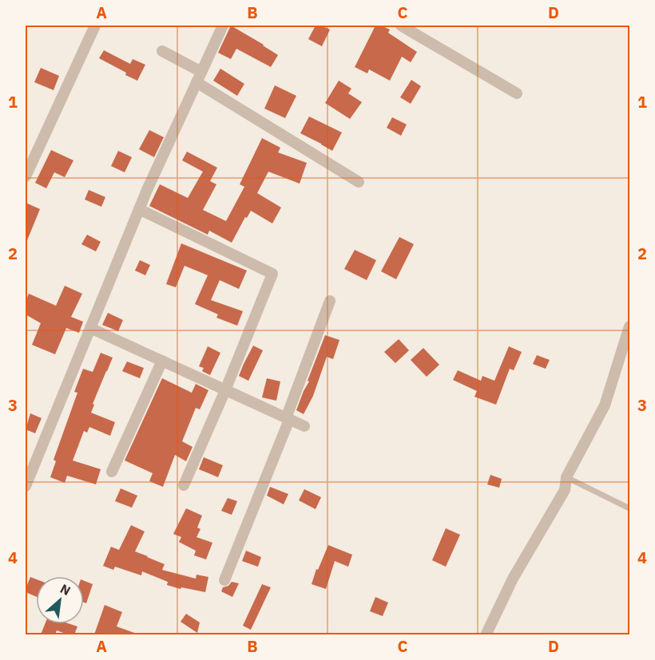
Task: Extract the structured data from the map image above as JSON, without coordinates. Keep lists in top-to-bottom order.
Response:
{
  "north": "top right",
  "grid": {
    "columns": [
      "A",
      "B",
      "C",
      "D"
    ],
    "rows": [
      "1",
      "2",
      "3",
      "4"
    ]
  }
}
